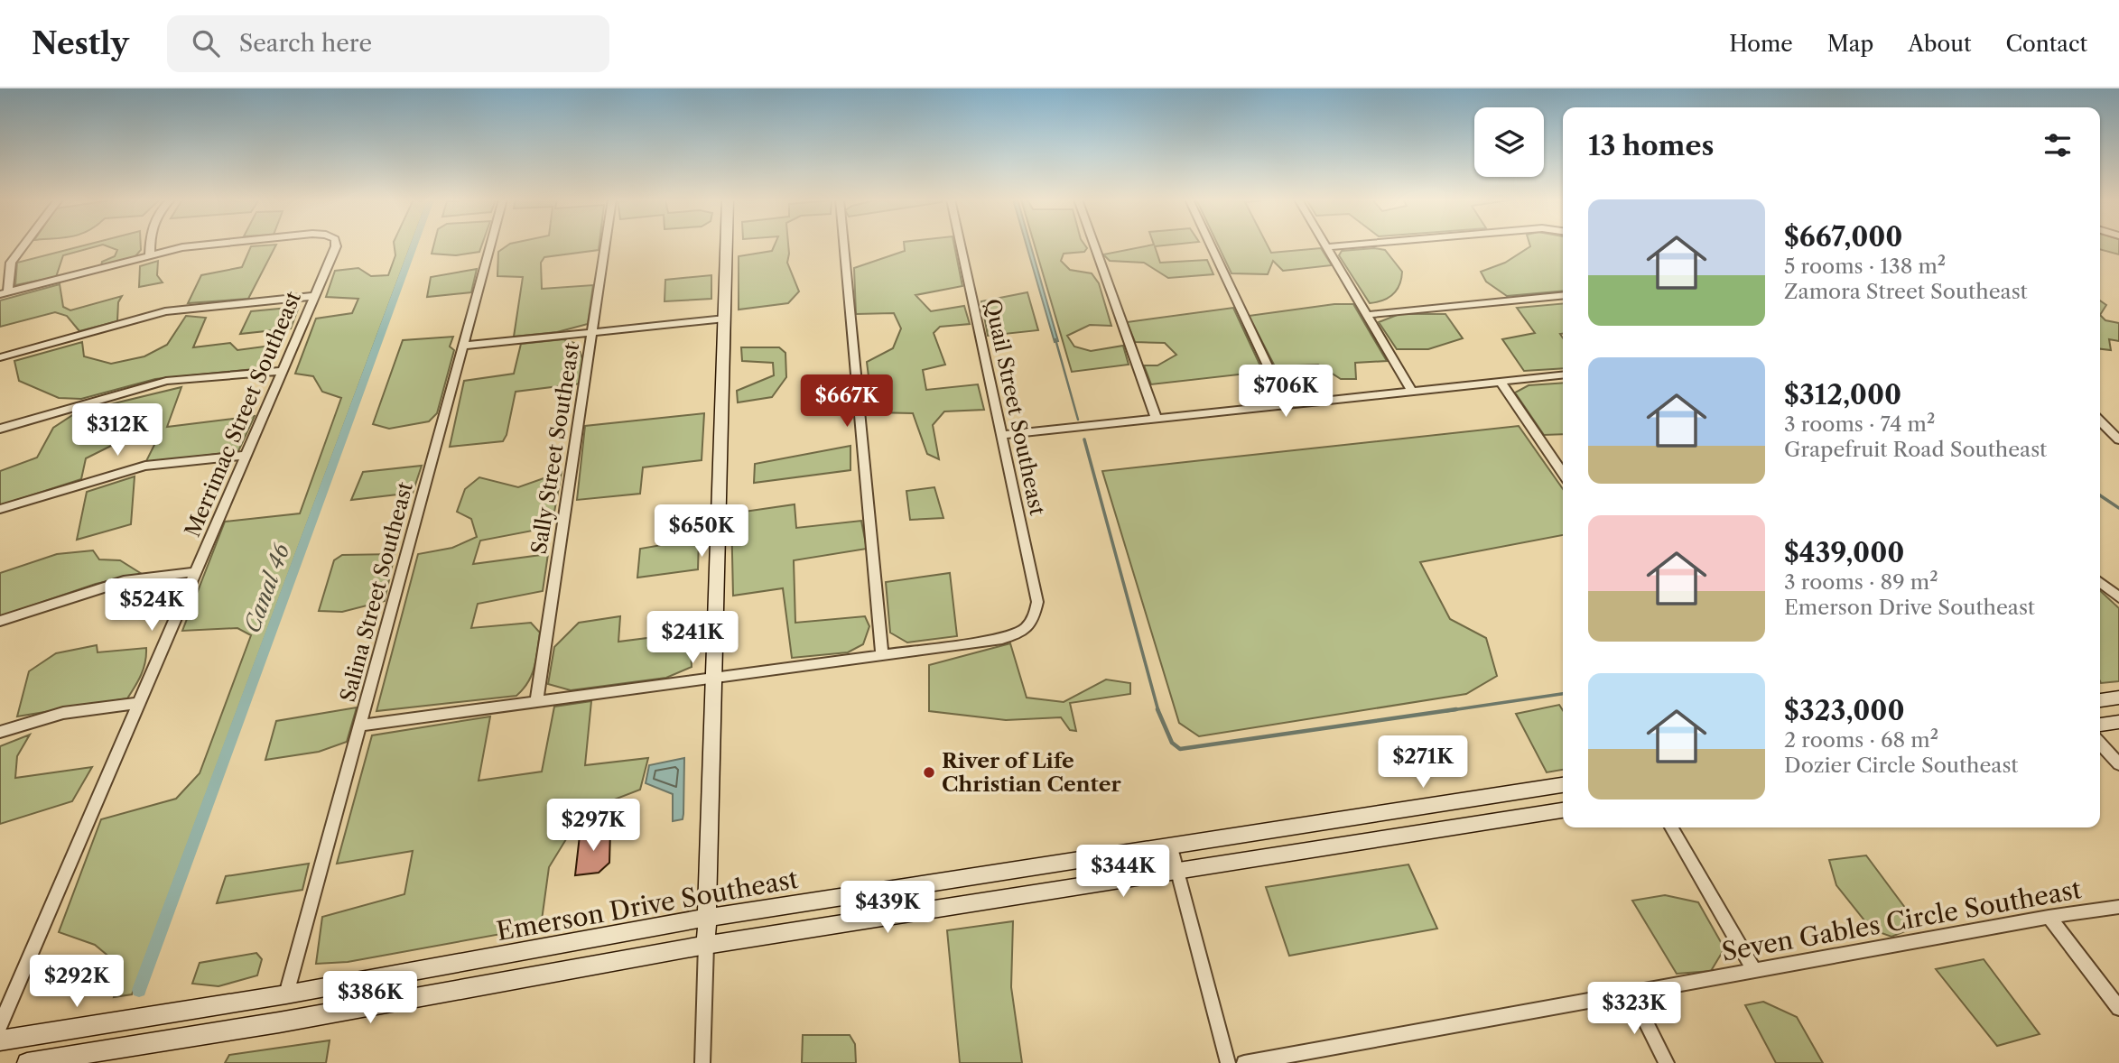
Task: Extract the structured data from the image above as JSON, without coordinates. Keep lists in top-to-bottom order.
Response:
{
  "streets": {
    "street": [
      "Quail Street Southeast",
      "Merrimac Street Southeast",
      "Sally Street Southeast",
      "Salina Street Southeast",
      "Emerson Drive Southeast",
      "Seven Gables Circle Southeast"
    ]
  },
  "crossings": [
    ["Salina Street Southeast", "Emerson Drive Southeast"]
  ],
  "water": ["Canal 46"],
  "places": ["River of Life Christian Center"],
  "page": {
    "header": "Nestly",
    "search": "Search here",
    "nav": [
      "Home",
      "Map",
      "About",
      "Contact"
    ],
    "heading": "13 homes",
    "list": [
      {
        "name": "$667,000",
        "note": "5 rooms · 138 m² · Zamora Street Southeast"
      },
      {
        "name": "$312,000",
        "note": "3 rooms · 74 m² · Grapefruit Road Southeast"
      },
      {
        "name": "$439,000",
        "note": "3 rooms · 89 m² · Emerson Drive Southeast"
      },
      {
        "name": "$323,000",
        "note": "2 rooms · 68 m² · Dozier Circle Southeast"
      }
    ],
    "price": [
      "$706K",
      "$667K",
      "$312K",
      "$650K",
      "$524K",
      "$241K",
      "$271K",
      "$297K",
      "$344K",
      "$439K",
      "$292K",
      "$386K",
      "$323K"
    ]
  }
}
